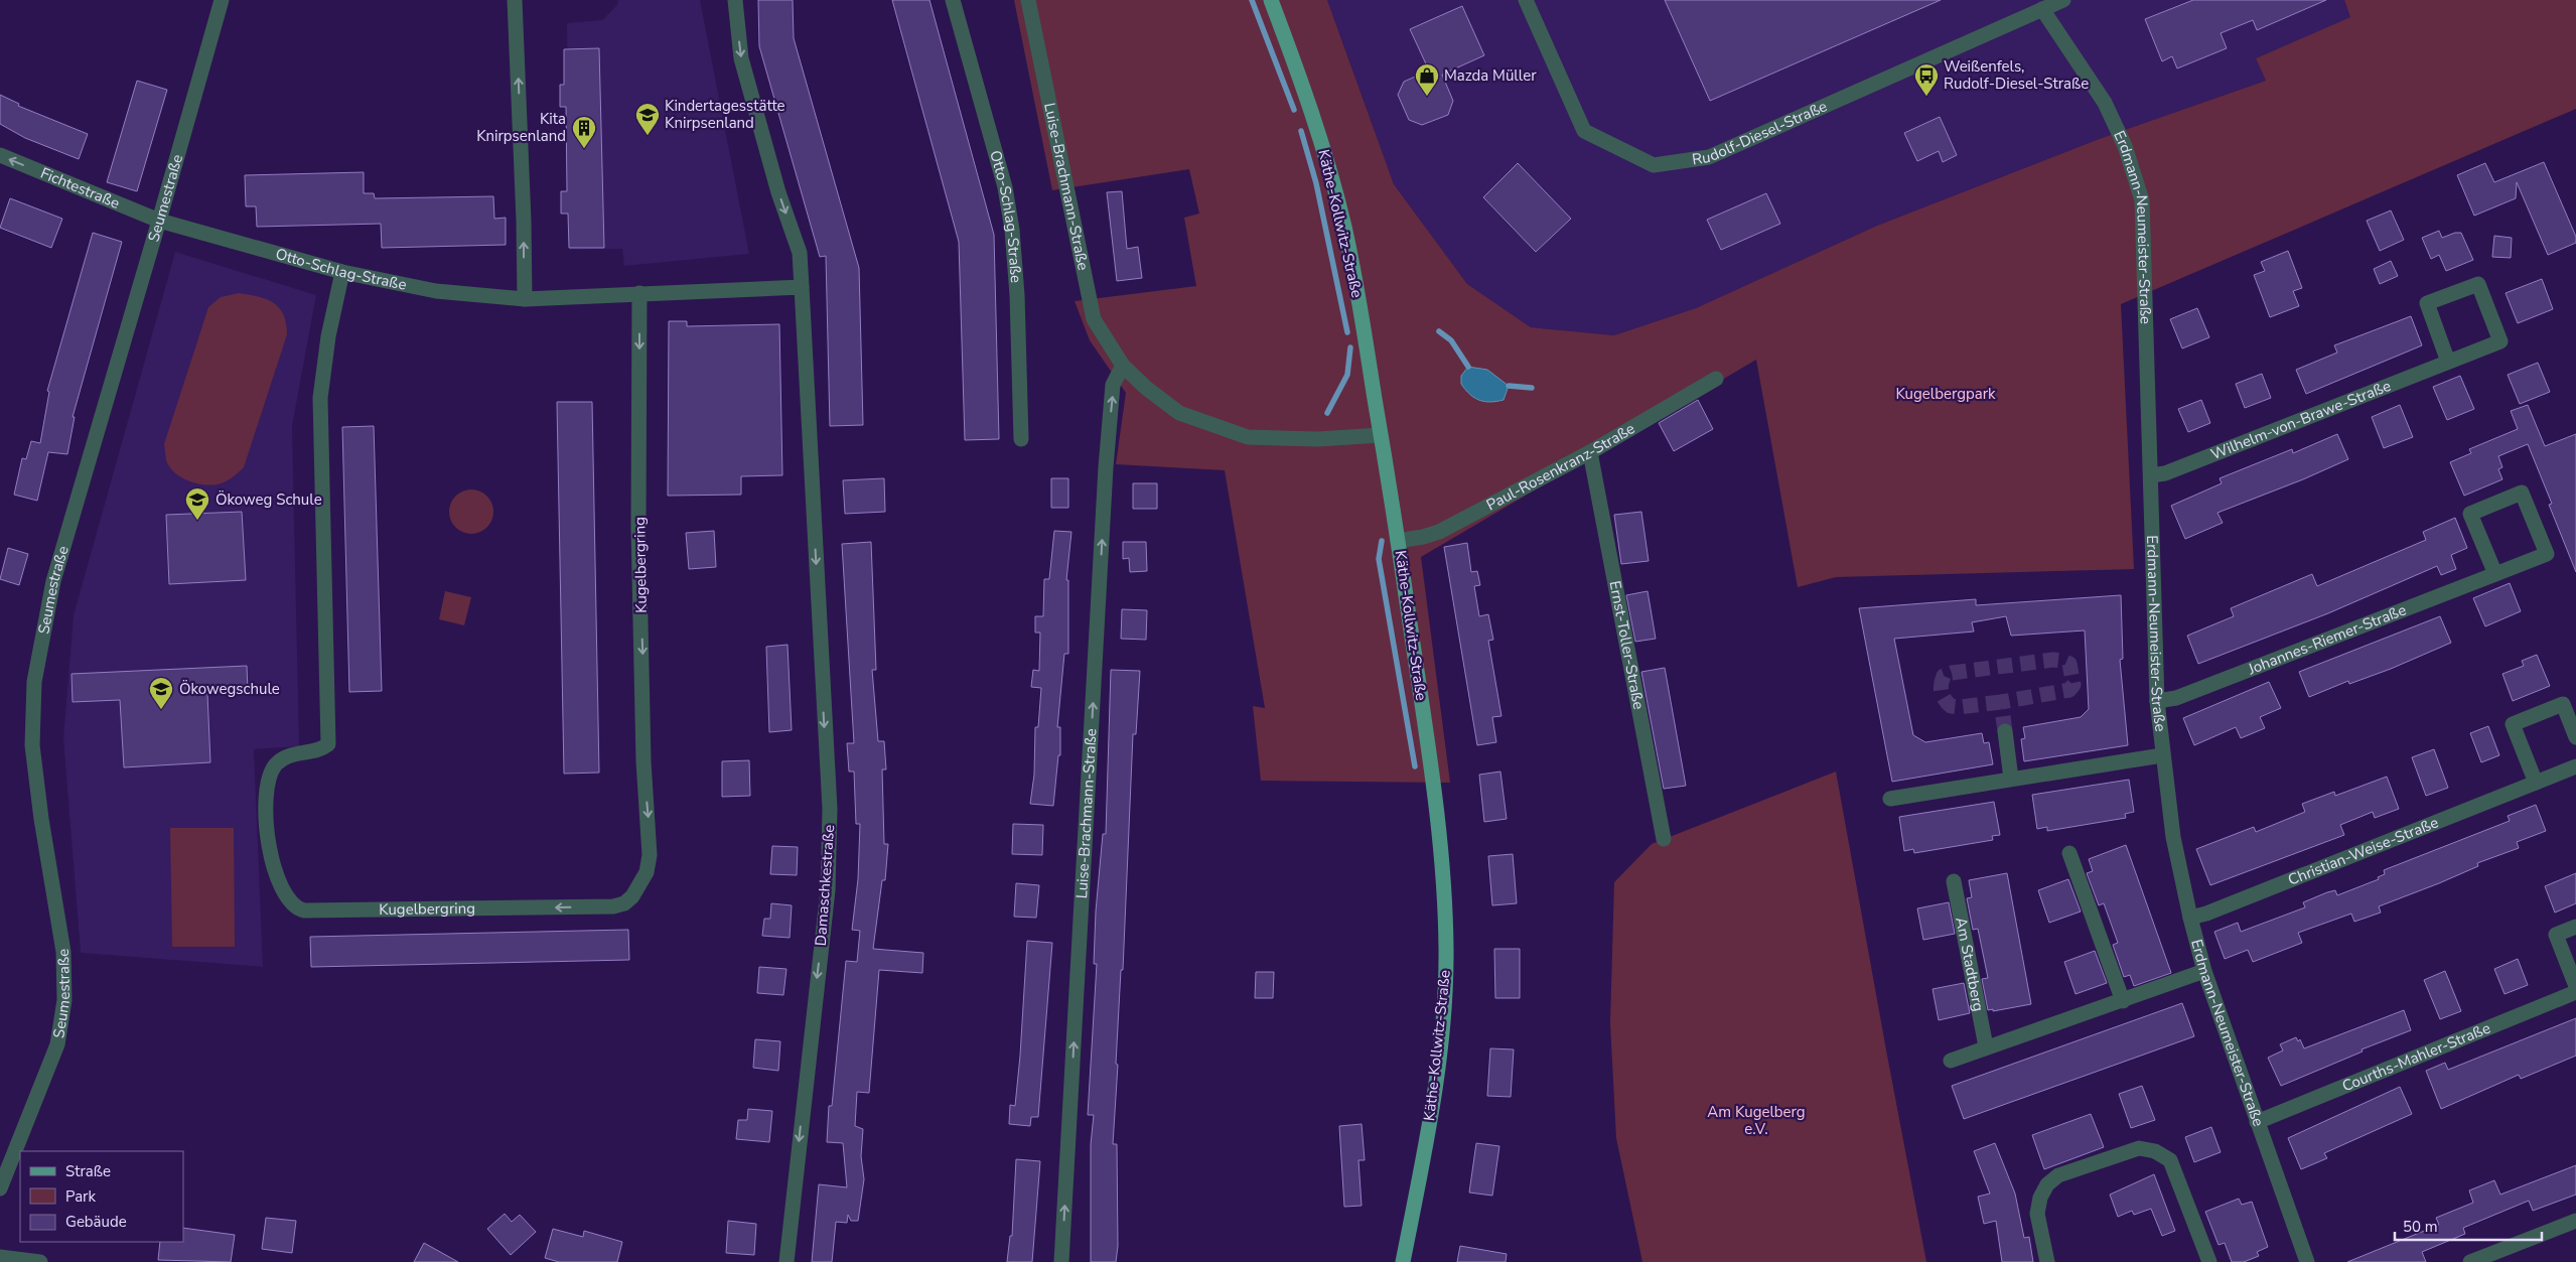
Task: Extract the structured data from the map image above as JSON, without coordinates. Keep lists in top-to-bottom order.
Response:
{
  "streets": {
    "main road": ["Käthe-Kollwitz-Straße"],
    "street": [
      "Rudolf-Diesel-Straße",
      "Luise-Brachmann-Straße",
      "Fichtestraße",
      "Seumestraße",
      "Otto-Schlag-Straße",
      "Erdmann-Neumeister-Straße",
      "Wilhelm-von-Brawe-Straße",
      "Paul-Rosenkranz-Straße",
      "Kugelbergring",
      "Johannes-Riemer-Straße",
      "Ernst-Toller-Straße",
      "Christian-Weise-Straße",
      "Damaschkestraße",
      "Am Stadtberg",
      "Courths-Mahler-Straße"
    ]
  },
  "crossings": [
    ["Rudolf-Diesel-Straße", "Erdmann-Neumeister-Straße"],
    ["Luise-Brachmann-Straße", "Käthe-Kollwitz-Straße"],
    ["Fichtestraße", "Seumestraße"],
    ["Fichtestraße", "Otto-Schlag-Straße"],
    ["Seumestraße", "Otto-Schlag-Straße"],
    ["Otto-Schlag-Straße", "Kugelbergring"],
    ["Otto-Schlag-Straße", "Damaschkestraße"],
    ["Käthe-Kollwitz-Straße", "Paul-Rosenkranz-Straße"],
    ["Erdmann-Neumeister-Straße", "Wilhelm-von-Brawe-Straße"],
    ["Erdmann-Neumeister-Straße", "Johannes-Riemer-Straße"],
    ["Erdmann-Neumeister-Straße", "Christian-Weise-Straße"],
    ["Erdmann-Neumeister-Straße", "Courths-Mahler-Straße"],
    ["Paul-Rosenkranz-Straße", "Ernst-Toller-Straße"]
  ],
  "one_way": ["Luise-Brachmann-Straße", "Fichtestraße", "Damaschkestraße"],
  "parks": ["Kugelbergpark", "Am Kugelberg e.V."],
  "places": {
    "shop": ["Mazda Müller"],
    "bus stop": ["Weißenfels, Rudolf-Diesel-Straße"],
    "school or university": ["Kindertagesstätte Knirpsenland", "Ökoweg Schule", "Ökowegschule"],
    "building": ["Kita Knirpsenland"]
  },
  "legend": ["Straße", "Park", "Gebäude"],
  "scale_bar": "50 m"
}
